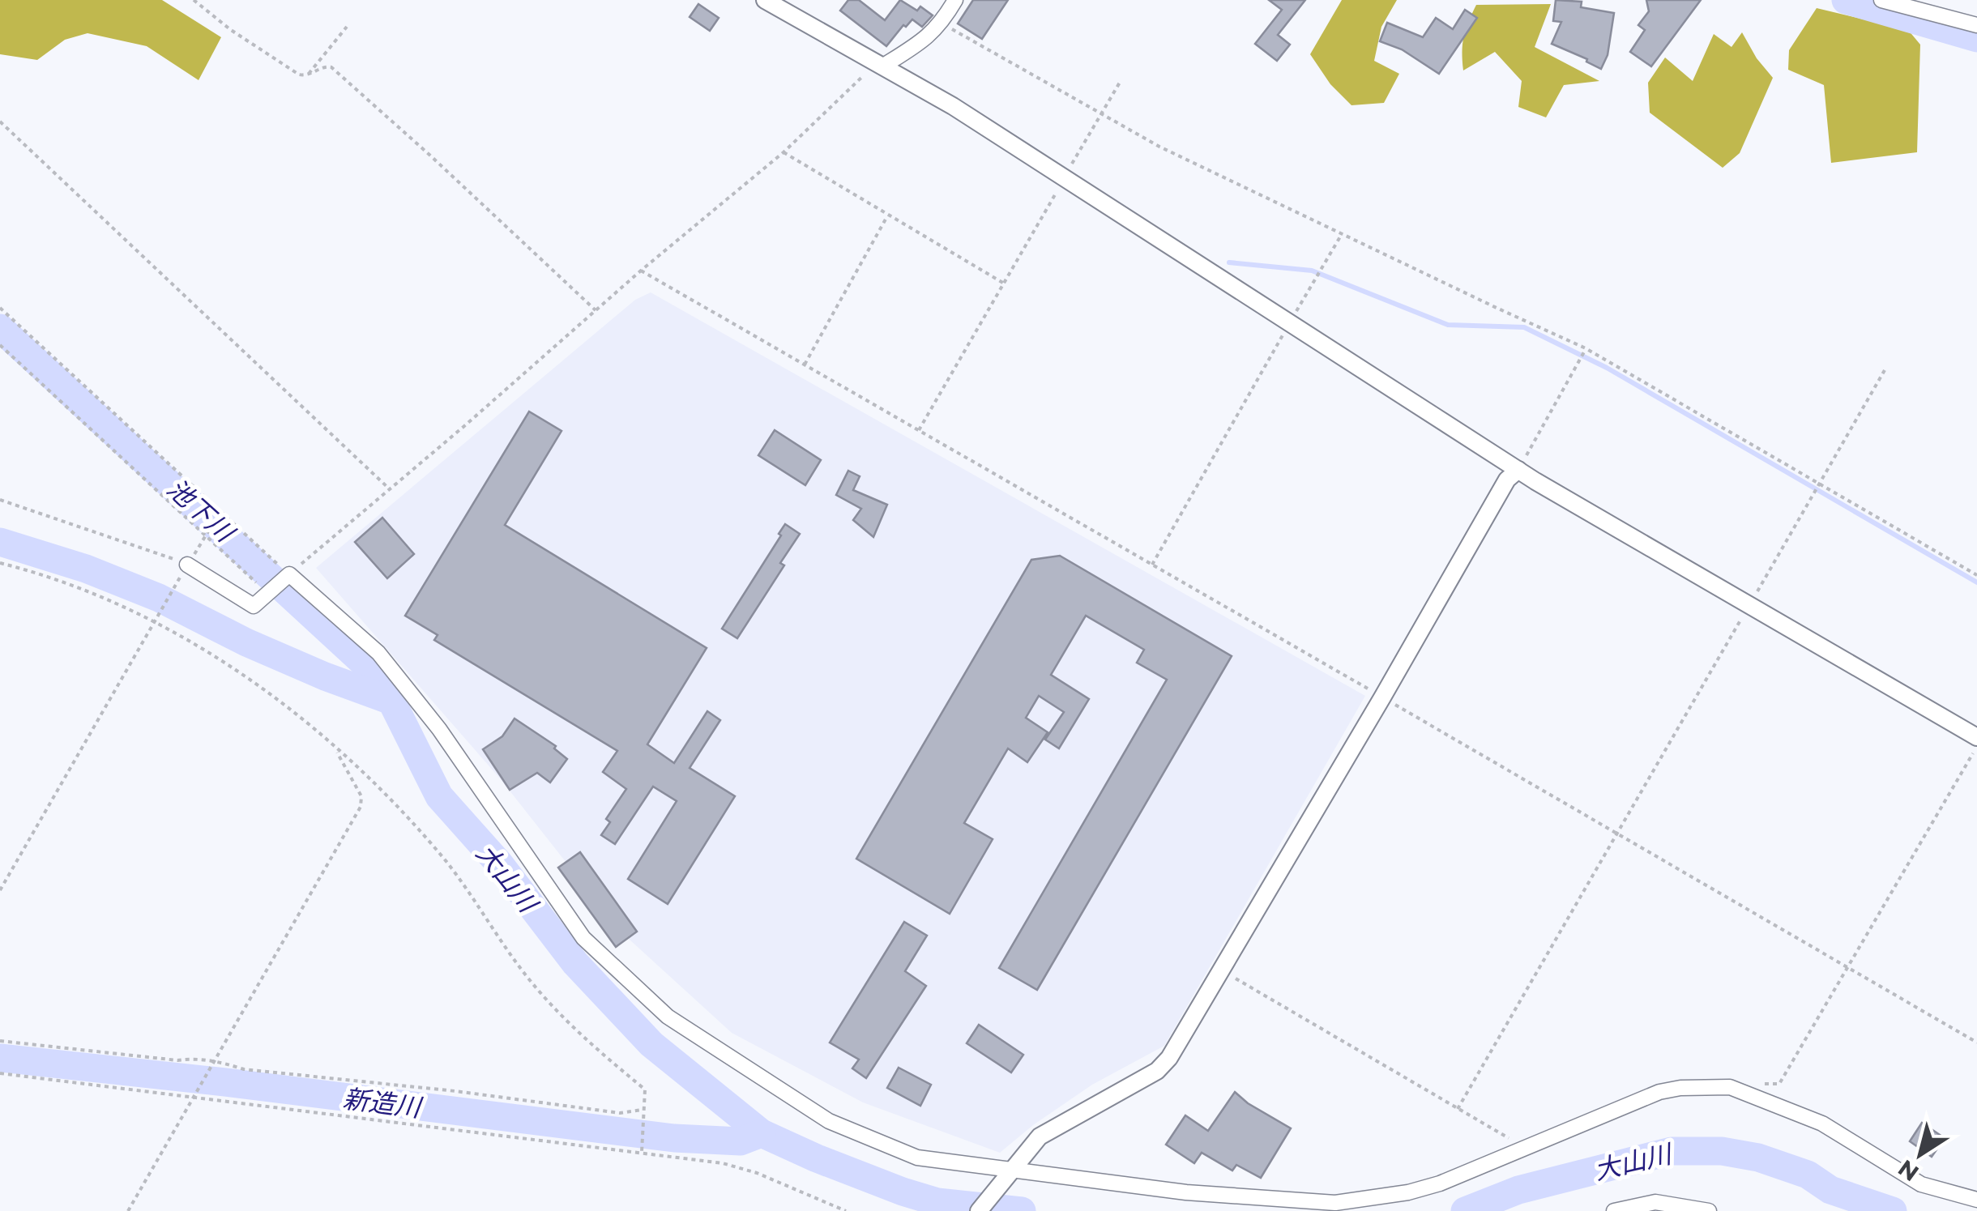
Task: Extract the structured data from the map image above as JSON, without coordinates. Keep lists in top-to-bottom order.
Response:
{
  "water": ["池下川", "大山川", "新造川"],
  "north": "bottom left"
}
